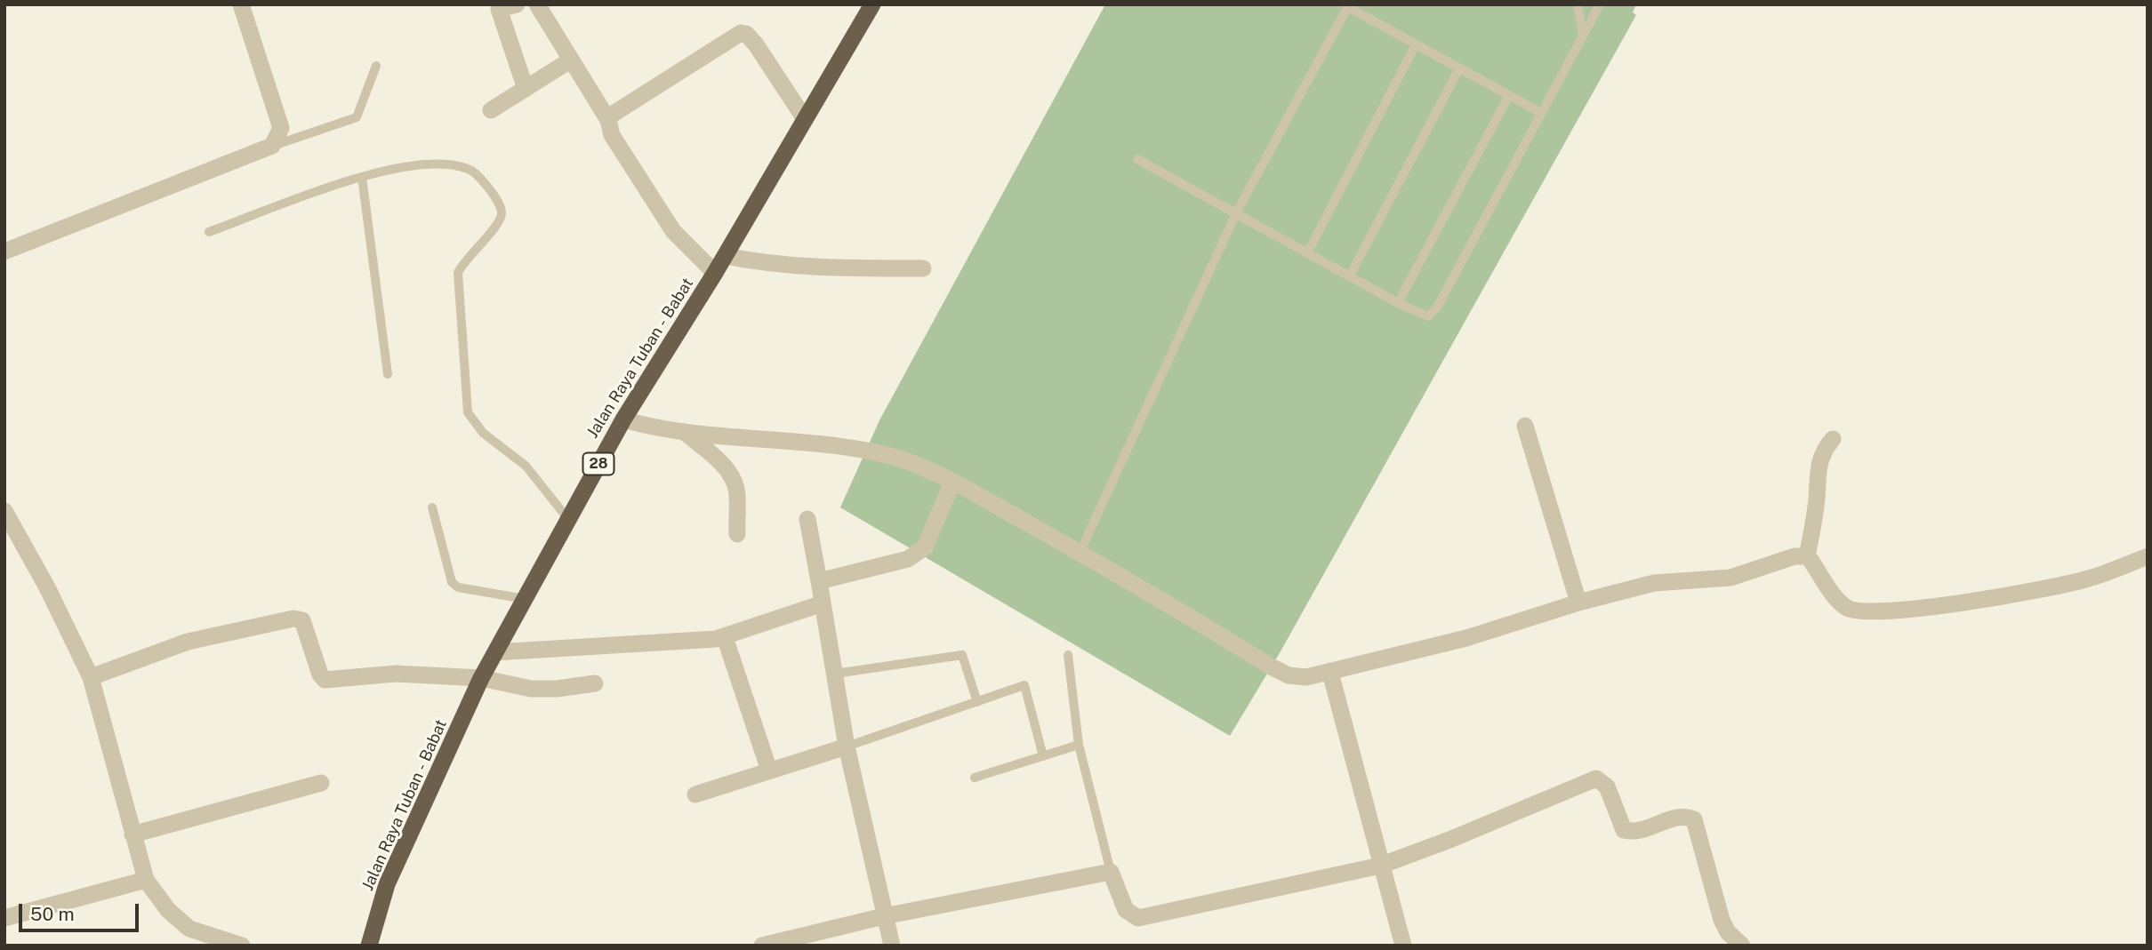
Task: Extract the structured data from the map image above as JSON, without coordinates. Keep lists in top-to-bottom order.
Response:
{
  "streets": {
    "highway": ["Jalan Raya Tuban - Babat", "28"]
  },
  "scale_bar": "50 m"
}
